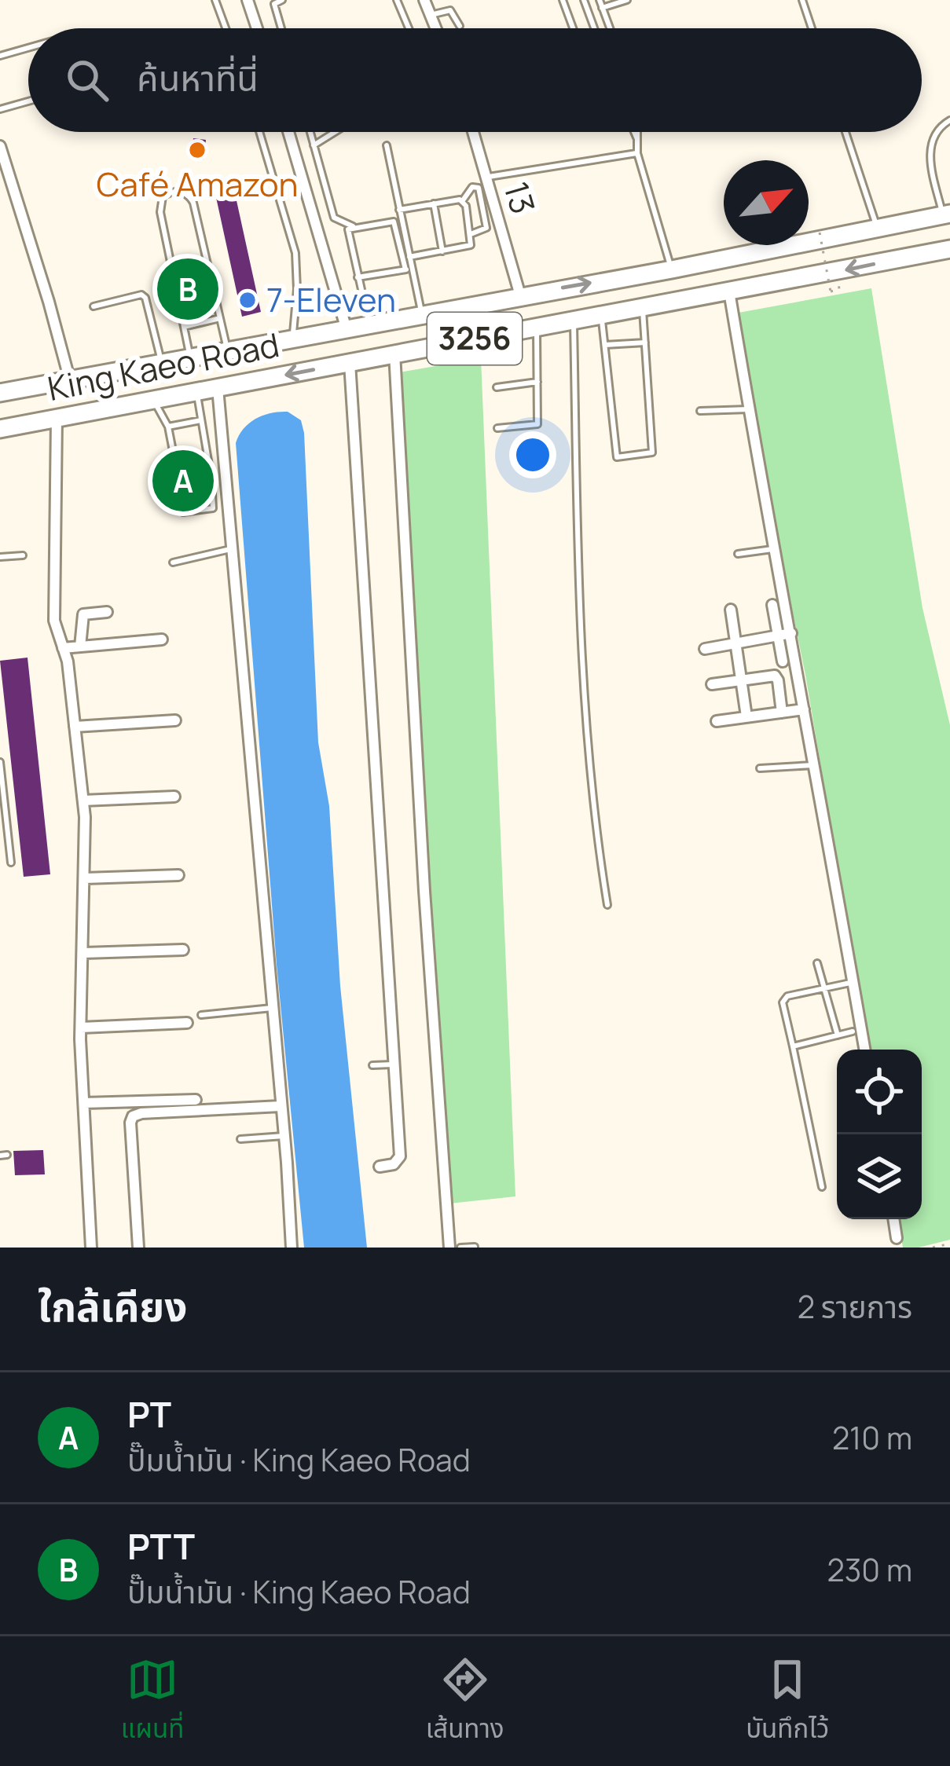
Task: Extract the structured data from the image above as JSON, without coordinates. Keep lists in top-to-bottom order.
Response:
{
  "streets": {
    "main road": ["3256", "King Kaeo Road"],
    "street": ["13"]
  },
  "crossings": [
    ["13", "King Kaeo Road"]
  ],
  "places": ["Café Amazon", "7-Eleven"],
  "north": "top right",
  "page": {
    "search": "ค้นหาที่นี่",
    "pins": ["B", "A"],
    "heading": ["ใกล้เคียง", "2 รายการ"],
    "list": [
      {
        "mark": "A",
        "name": "PT",
        "note": "ปั๊มน้ำมัน · King Kaeo Road",
        "value": "210 m"
      },
      {
        "mark": "B",
        "name": "PTT",
        "note": "ปั๊มน้ำมัน · King Kaeo Road",
        "value": "230 m"
      }
    ],
    "nav": ["แผนที่", "เส้นทาง", "บันทึกไว้"]
  }
}
